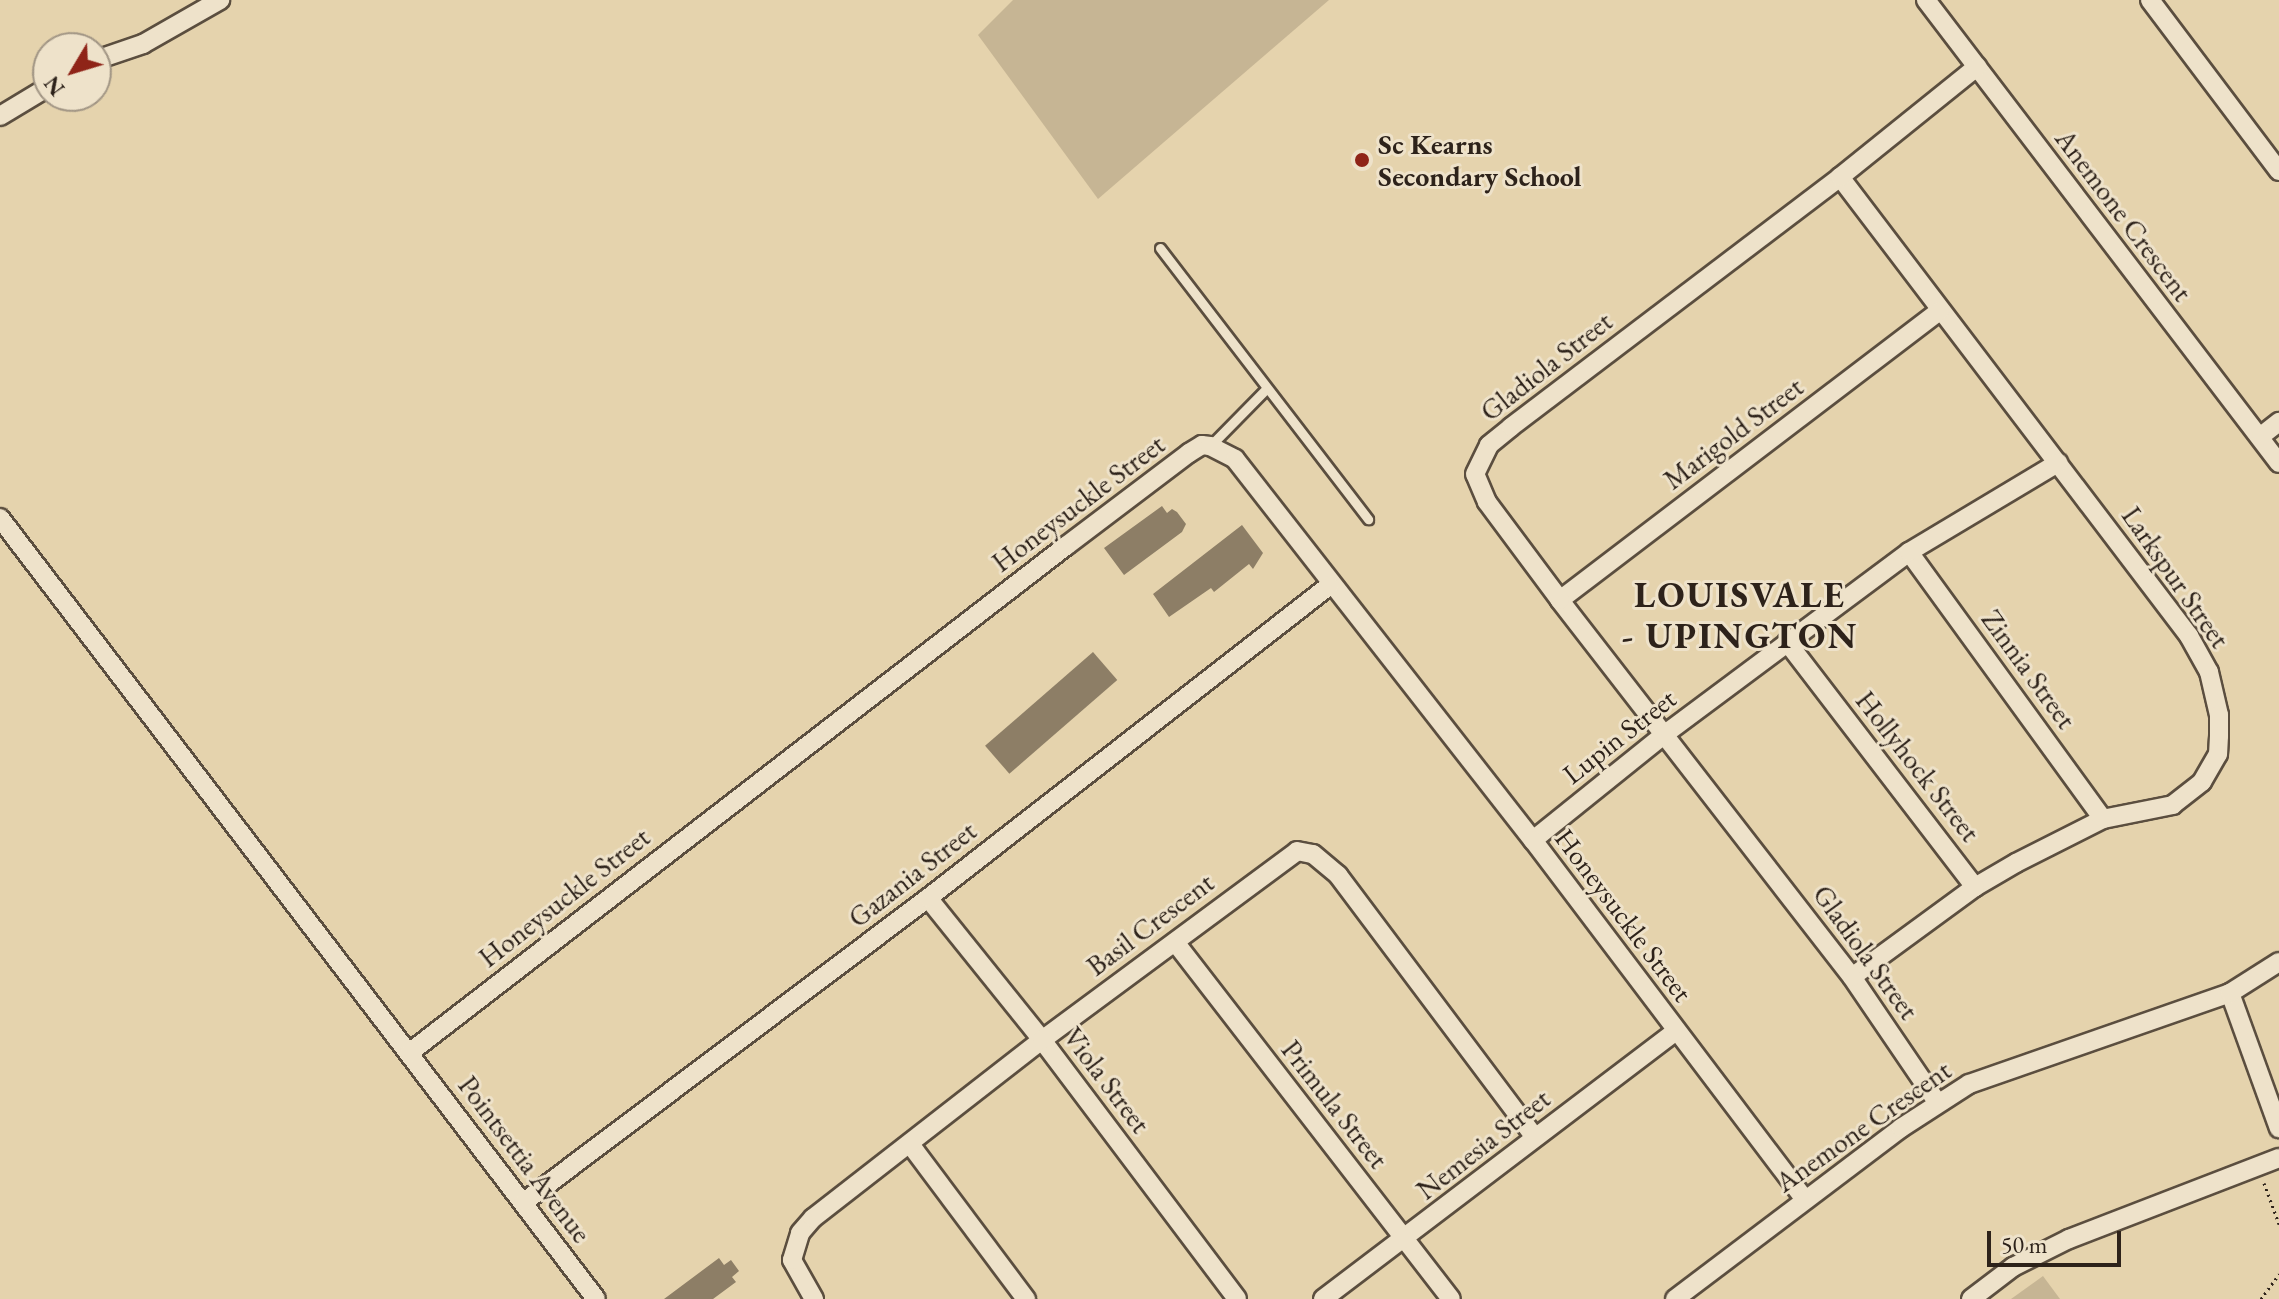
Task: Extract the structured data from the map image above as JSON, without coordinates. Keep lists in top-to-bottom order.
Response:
{
  "streets": {
    "street": [
      "Anemone Crescent",
      "Gladiola Street",
      "Marigold Street",
      "Honeysuckle Street",
      "Larkspur Street",
      "Zinnia Street",
      "Lupin Street",
      "Hollyhock Street",
      "Gazania Street",
      "Basil Crescent",
      "Viola Street",
      "Primula Street",
      "Nemesia Street",
      "Pointsettia Avenue"
    ]
  },
  "crossings": [
    ["Anemone Crescent", "Gladiola Street"],
    ["Anemone Crescent", "Honeysuckle Street"],
    ["Gladiola Street", "Marigold Street"],
    ["Gladiola Street", "Larkspur Street"],
    ["Gladiola Street", "Lupin Street"],
    ["Marigold Street", "Larkspur Street"],
    ["Honeysuckle Street", "Lupin Street"],
    ["Honeysuckle Street", "Gazania Street"],
    ["Honeysuckle Street", "Nemesia Street"],
    ["Honeysuckle Street", "Pointsettia Avenue"],
    ["Larkspur Street", "Zinnia Street"],
    ["Larkspur Street", "Lupin Street"],
    ["Larkspur Street", "Hollyhock Street"],
    ["Zinnia Street", "Lupin Street"],
    ["Lupin Street", "Hollyhock Street"],
    ["Gazania Street", "Viola Street"],
    ["Gazania Street", "Pointsettia Avenue"],
    ["Basil Crescent", "Viola Street"],
    ["Basil Crescent", "Primula Street"],
    ["Basil Crescent", "Nemesia Street"],
    ["Primula Street", "Nemesia Street"]
  ],
  "districts": ["LOUISVALE - UPINGTON"],
  "places": ["Sc Kearns Secondary School"],
  "scale_bar": "50 m",
  "north": "bottom left"
}
